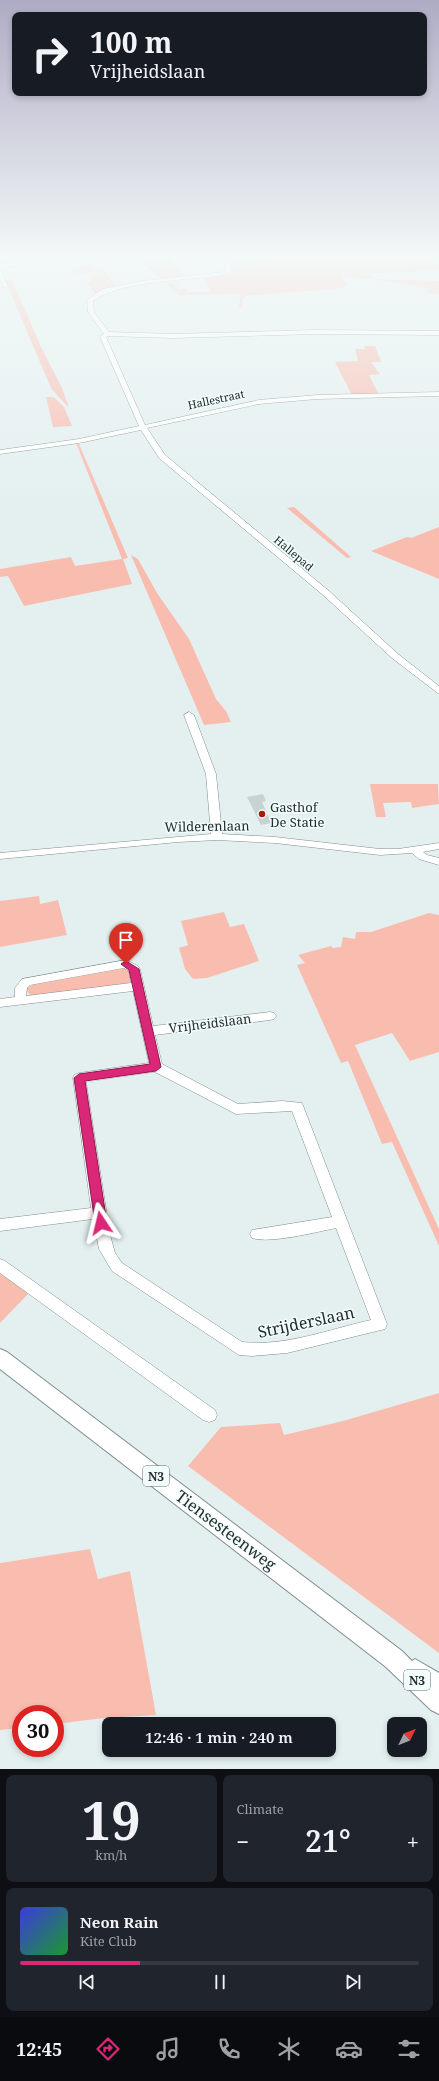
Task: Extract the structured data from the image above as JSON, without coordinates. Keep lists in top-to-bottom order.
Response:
{
  "streets": {
    "main road": ["N3", "Tiensesteenweg"],
    "street": [
      "Hallestraat",
      "Hallepad",
      "Wilderenlaan",
      "Vrijheidslaan",
      "Strijderslaan"
    ]
  },
  "crossings": [
    ["Hallestraat", "Hallepad"],
    ["Vrijheidslaan", "Strijderslaan"]
  ],
  "places": ["Gasthof De Statie"],
  "north": "top right",
  "page": {
    "turn": ["100 m", "Vrijheidslaan"],
    "limit": "30",
    "trip": "12:46 · 1 min · 240 m",
    "tile": [
      ["19", "km/h"],
      "Climate"
    ],
    "heat": ["−", "21°", "+"],
    "song": ["Neon Rain", "Kite Club"],
    "tabs": "12:45"
  }
}
